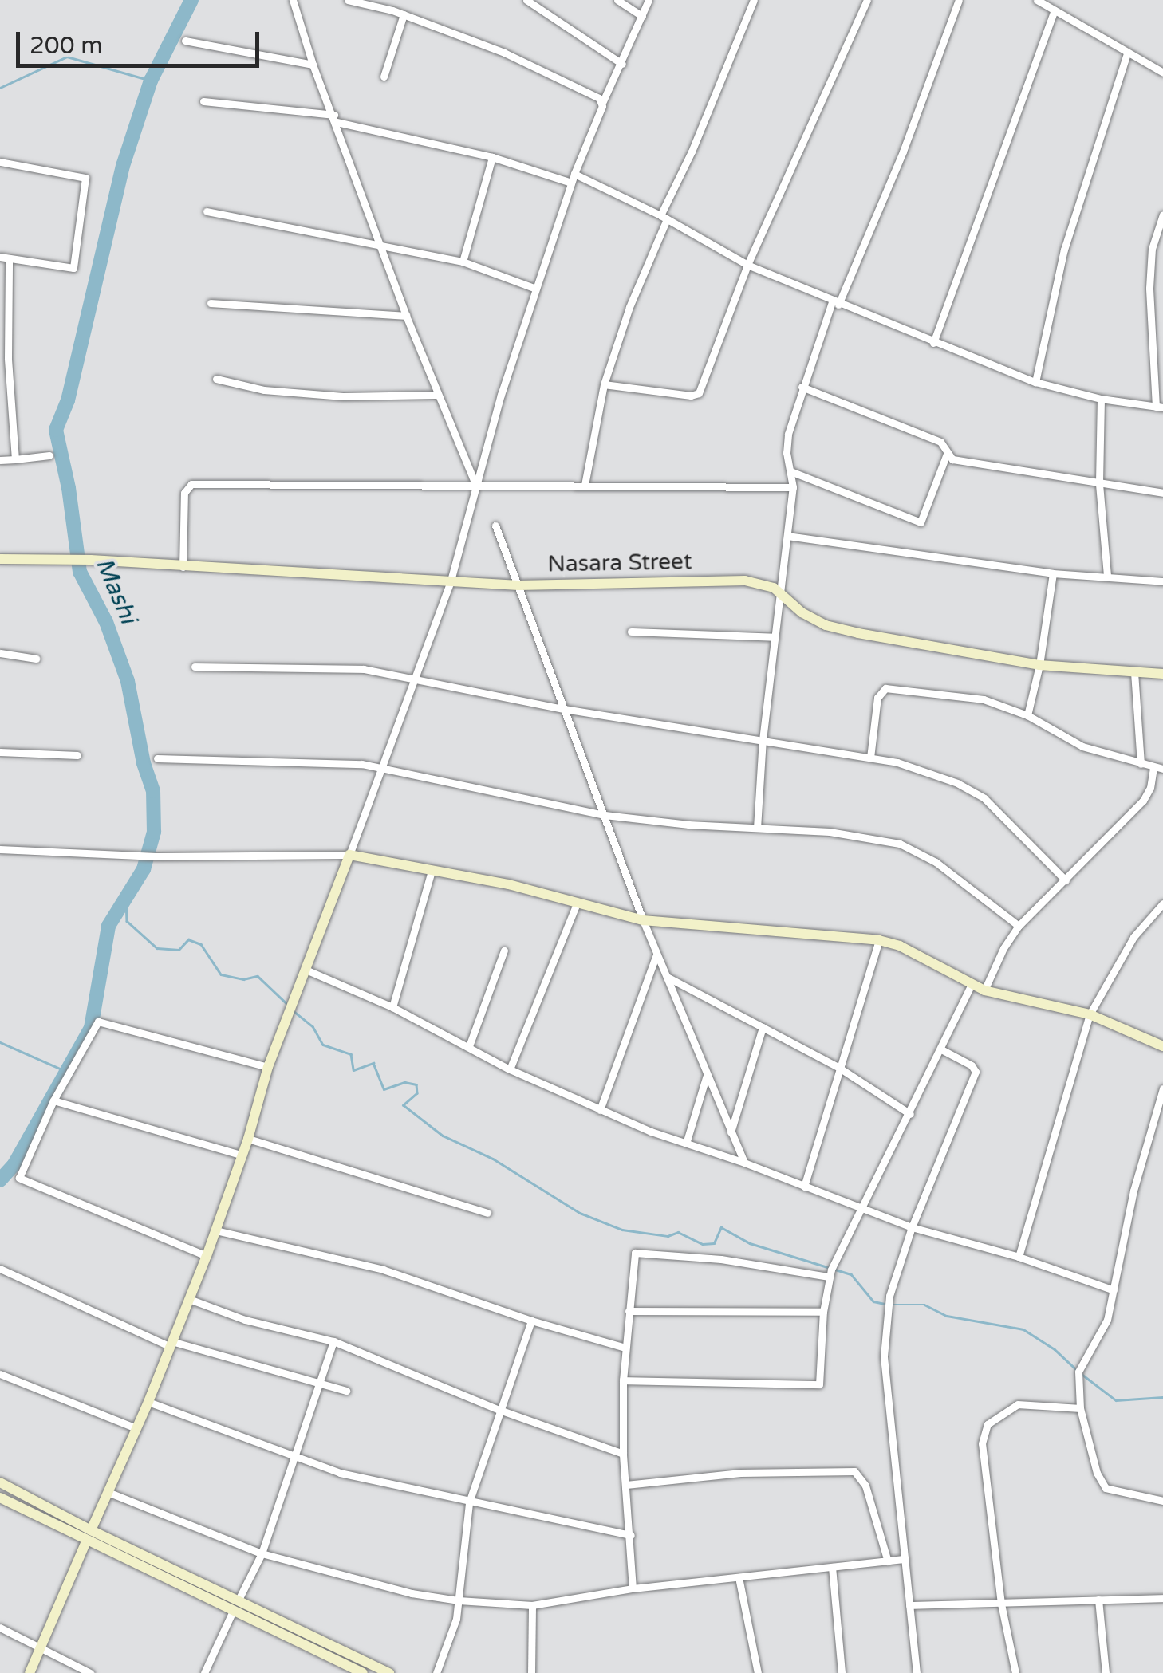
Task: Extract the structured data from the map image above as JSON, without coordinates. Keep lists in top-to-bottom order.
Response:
{
  "streets": {
    "street": ["Nasara Street"]
  },
  "water": ["Mashi"],
  "scale_bar": "200 m"
}
